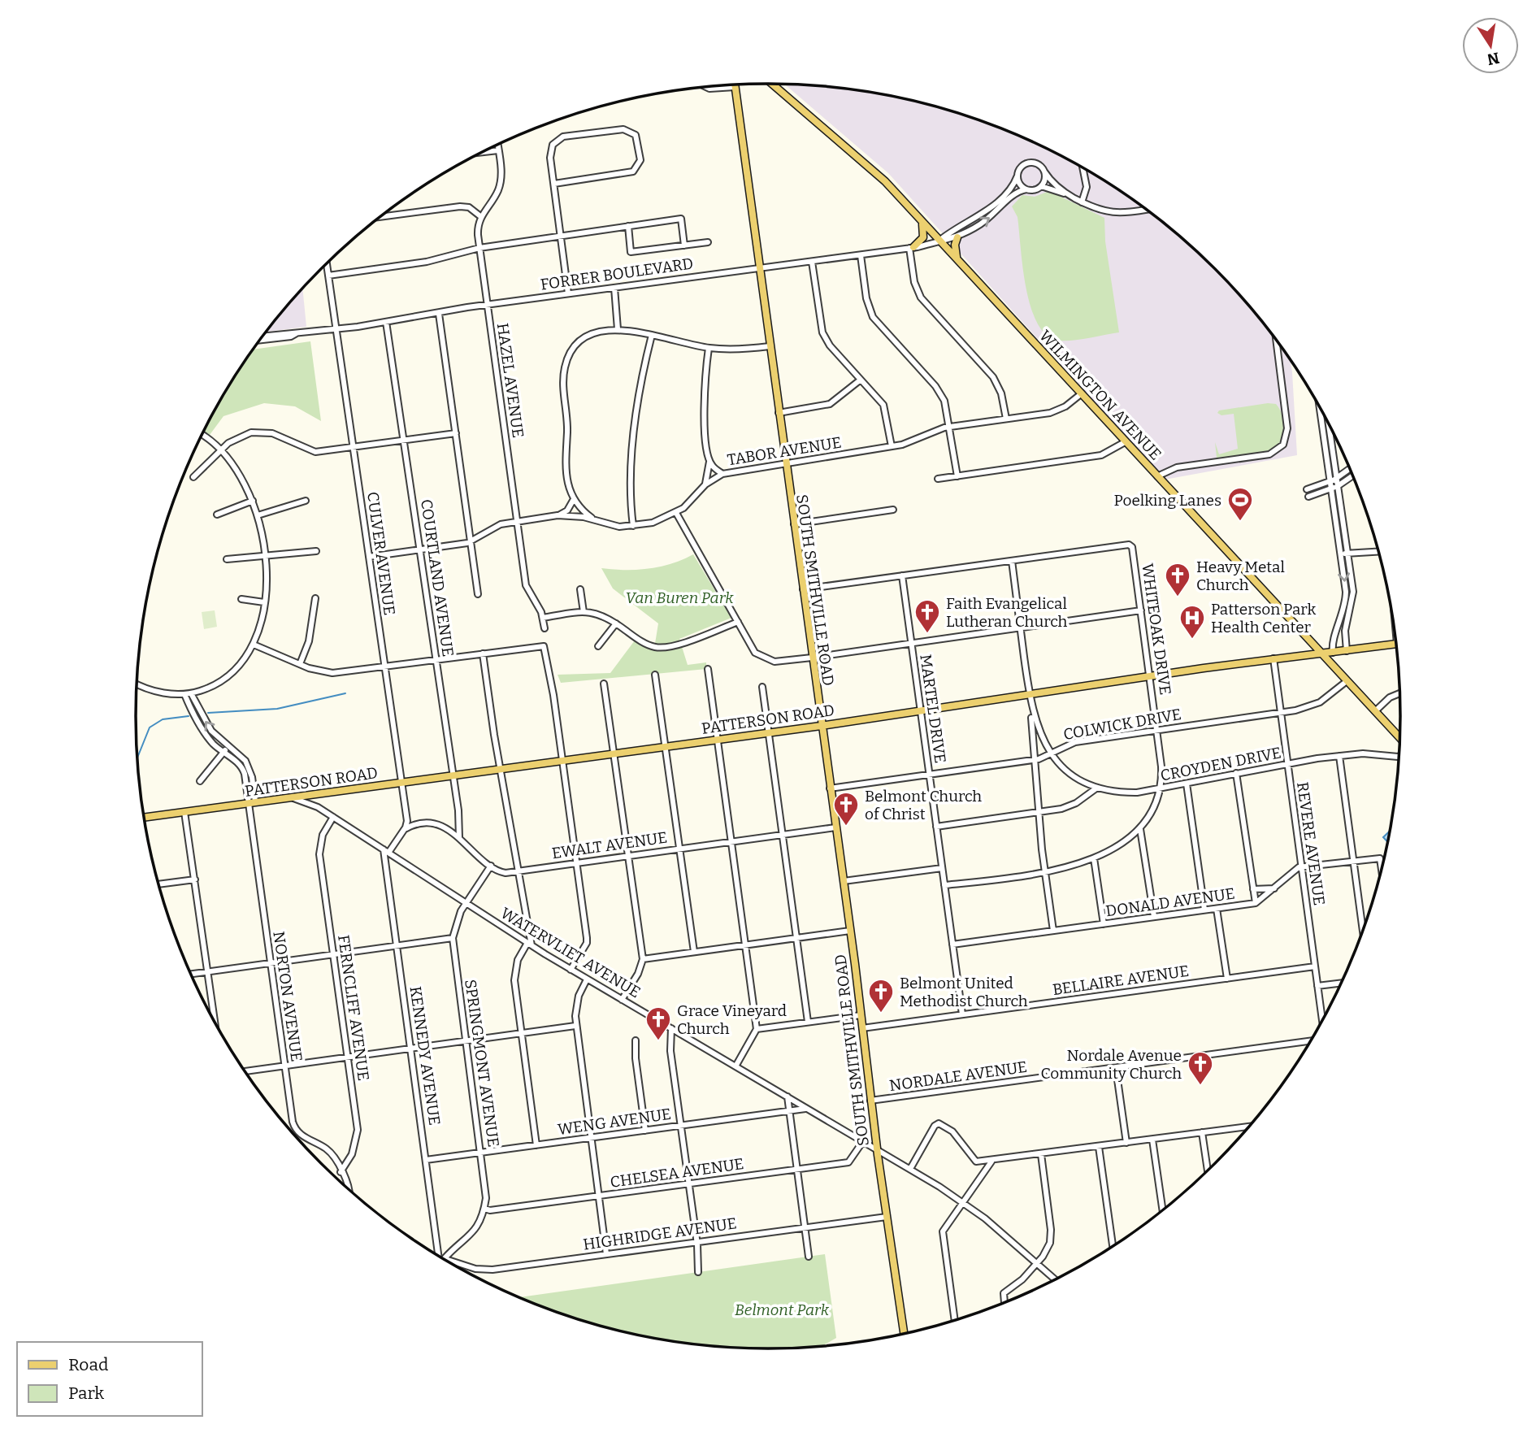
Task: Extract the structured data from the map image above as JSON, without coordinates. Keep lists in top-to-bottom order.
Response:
{
  "streets": {
    "main road": ["WILMINGTON AVENUE", "SOUTH SMITHVILLE ROAD", "PATTERSON ROAD"],
    "street": [
      "FORRER BOULEVARD",
      "HAZEL AVENUE",
      "TABOR AVENUE",
      "CULVER AVENUE",
      "COURTLAND AVENUE",
      "WHITEOAK DRIVE",
      "MARTEL DRIVE",
      "COLWICK DRIVE",
      "CROYDEN DRIVE",
      "REVERE AVENUE",
      "EWALT AVENUE",
      "DONALD AVENUE",
      "WATERVLIET AVENUE",
      "BELLAIRE AVENUE",
      "NORTON AVENUE",
      "FERNCLIFF AVENUE",
      "KENNEDY AVENUE",
      "SPRINGMONT AVENUE",
      "NORDALE AVENUE",
      "WENG AVENUE",
      "CHELSEA AVENUE",
      "HIGHRIDGE AVENUE"
    ]
  },
  "crossings": [
    ["FORRER BOULEVARD", "HAZEL AVENUE"],
    ["FORRER BOULEVARD", "WILMINGTON AVENUE"],
    ["FORRER BOULEVARD", "CULVER AVENUE"],
    ["FORRER BOULEVARD", "COURTLAND AVENUE"],
    ["FORRER BOULEVARD", "SOUTH SMITHVILLE ROAD"],
    ["HAZEL AVENUE", "TABOR AVENUE"],
    ["WILMINGTON AVENUE", "TABOR AVENUE"],
    ["WILMINGTON AVENUE", "PATTERSON ROAD"],
    ["WILMINGTON AVENUE", "COLWICK DRIVE"],
    ["TABOR AVENUE", "CULVER AVENUE"],
    ["TABOR AVENUE", "COURTLAND AVENUE"],
    ["TABOR AVENUE", "SOUTH SMITHVILLE ROAD"],
    ["CULVER AVENUE", "PATTERSON ROAD"],
    ["CULVER AVENUE", "EWALT AVENUE"],
    ["COURTLAND AVENUE", "PATTERSON ROAD"],
    ["COURTLAND AVENUE", "EWALT AVENUE"],
    ["SOUTH SMITHVILLE ROAD", "PATTERSON ROAD"],
    ["SOUTH SMITHVILLE ROAD", "COLWICK DRIVE"],
    ["SOUTH SMITHVILLE ROAD", "EWALT AVENUE"],
    ["SOUTH SMITHVILLE ROAD", "WATERVLIET AVENUE"],
    ["SOUTH SMITHVILLE ROAD", "BELLAIRE AVENUE"],
    ["SOUTH SMITHVILLE ROAD", "NORDALE AVENUE"],
    ["SOUTH SMITHVILLE ROAD", "HIGHRIDGE AVENUE"],
    ["WHITEOAK DRIVE", "PATTERSON ROAD"],
    ["WHITEOAK DRIVE", "COLWICK DRIVE"],
    ["WHITEOAK DRIVE", "CROYDEN DRIVE"],
    ["MARTEL DRIVE", "PATTERSON ROAD"],
    ["MARTEL DRIVE", "COLWICK DRIVE"],
    ["MARTEL DRIVE", "DONALD AVENUE"],
    ["MARTEL DRIVE", "BELLAIRE AVENUE"],
    ["PATTERSON ROAD", "CROYDEN DRIVE"],
    ["PATTERSON ROAD", "REVERE AVENUE"],
    ["PATTERSON ROAD", "WATERVLIET AVENUE"],
    ["PATTERSON ROAD", "NORTON AVENUE"],
    ["COLWICK DRIVE", "CROYDEN DRIVE"],
    ["COLWICK DRIVE", "REVERE AVENUE"],
    ["CROYDEN DRIVE", "REVERE AVENUE"],
    ["REVERE AVENUE", "DONALD AVENUE"],
    ["REVERE AVENUE", "BELLAIRE AVENUE"],
    ["EWALT AVENUE", "SPRINGMONT AVENUE"],
    ["WATERVLIET AVENUE", "FERNCLIFF AVENUE"],
    ["WATERVLIET AVENUE", "KENNEDY AVENUE"],
    ["WATERVLIET AVENUE", "SPRINGMONT AVENUE"],
    ["WATERVLIET AVENUE", "WENG AVENUE"],
    ["WATERVLIET AVENUE", "CHELSEA AVENUE"],
    ["NORTON AVENUE", "FERNCLIFF AVENUE"],
    ["KENNEDY AVENUE", "WENG AVENUE"],
    ["SPRINGMONT AVENUE", "WENG AVENUE"],
    ["SPRINGMONT AVENUE", "CHELSEA AVENUE"]
  ],
  "parks": ["Van Buren Park", "Belmont Park"],
  "places": {
    "sports": ["Poelking Lanes"],
    "church": [
      "Heavy Metal Church",
      "Faith Evangelical Lutheran Church",
      "Belmont Church of Christ",
      "Belmont United Methodist Church",
      "Grace Vineyard Church",
      "Nordale Avenue Community Church"
    ],
    "hospital": ["Patterson Park Health Center"]
  },
  "legend": ["Road", "Park"],
  "north": "bottom"
}
